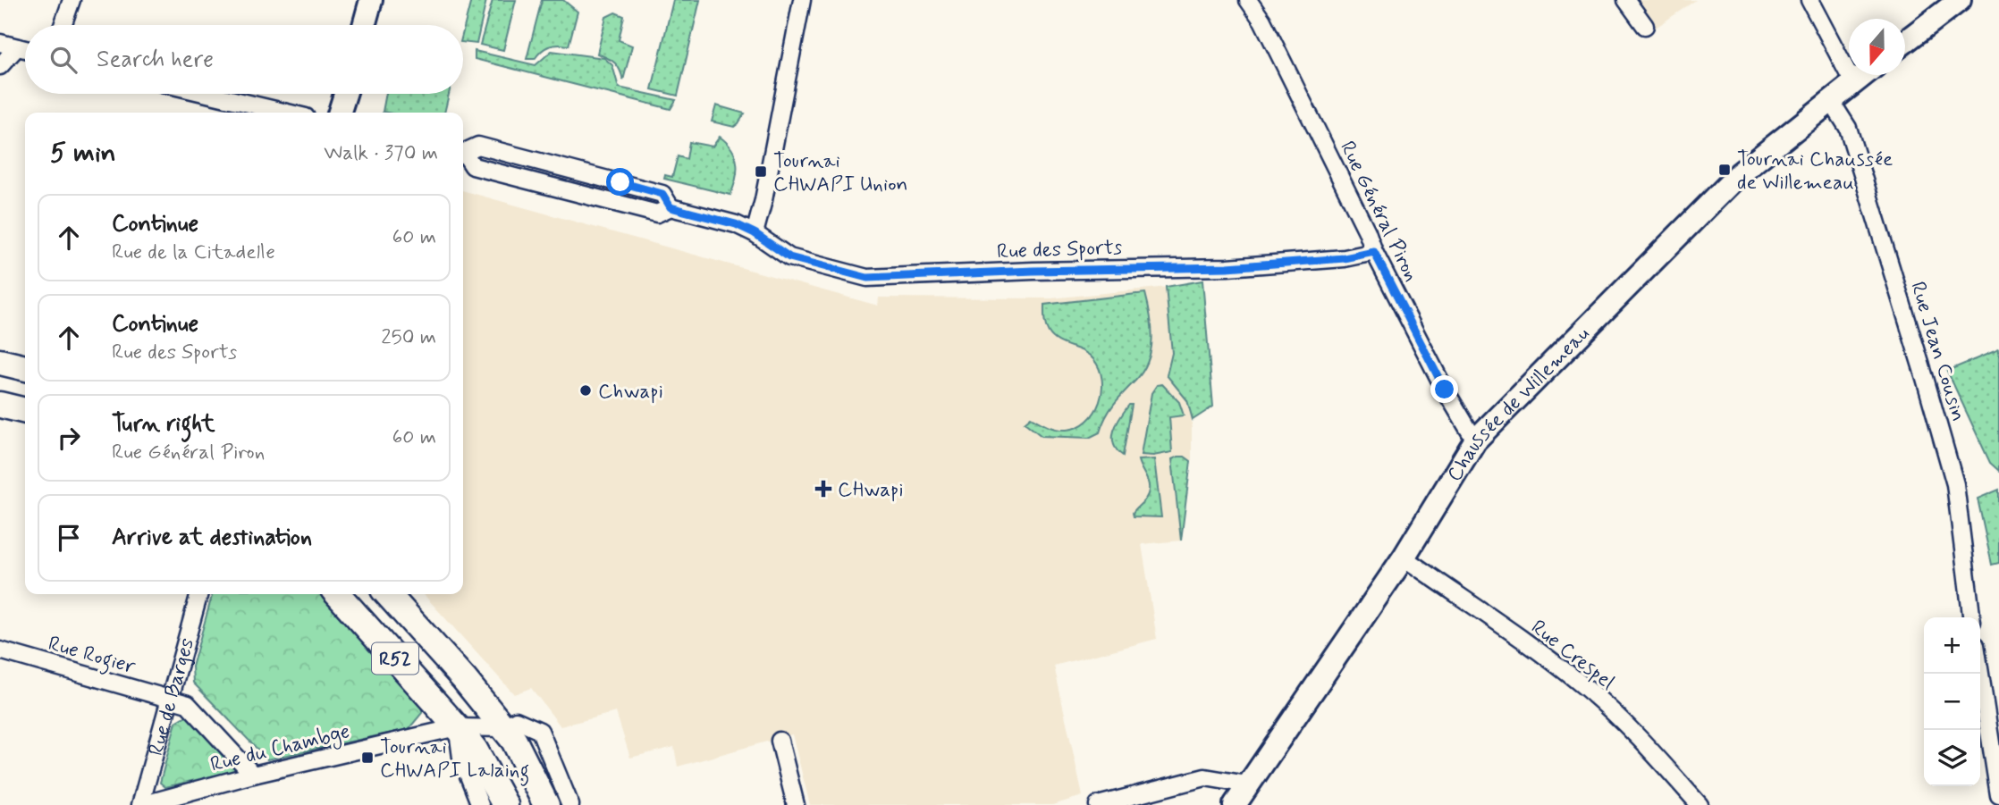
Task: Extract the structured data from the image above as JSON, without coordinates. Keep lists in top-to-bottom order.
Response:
{
  "streets": {
    "main road": ["R52"],
    "street": [
      "Rue Général Piron",
      "Rue des Sports",
      "Rue Jean Cousin",
      "Chaussée de Willemeau",
      "Rue Rogier",
      "Rue Crespel",
      "Rue de Barges",
      "Rue du Chambge"
    ]
  },
  "crossings": [
    ["Rue Général Piron", "Rue des Sports"],
    ["Rue Général Piron", "Chaussée de Willemeau"],
    ["Rue Jean Cousin", "Chaussée de Willemeau"],
    ["Chaussée de Willemeau", "Rue Crespel"],
    ["Rue Rogier", "Rue de Barges"],
    ["Rue Rogier", "Rue du Chambge"],
    ["R52", "Rue du Chambge"],
    ["Rue de Barges", "Rue du Chambge"]
  ],
  "places": {
    "transit": ["Tournai Chaussée de Willemeau", "Tournai CHWAPI Union", "Tournai CHWAPI Lalaing"],
    "other": ["Chwapi"],
    "health": ["CHwapi"]
  },
  "north": "bottom",
  "page": {
    "search": "Search here",
    "heading": ["5 min", "Walk · 370 m"],
    "list": [
      ["Continue", "Rue de la Citadelle", "60 m"],
      ["Continue", "Rue des Sports", "250 m"],
      ["Turn right", "Rue Général Piron", "60 m"],
      "Arrive at destination"
    ],
    "map_buttons": ["+", "−"]
  }
}
